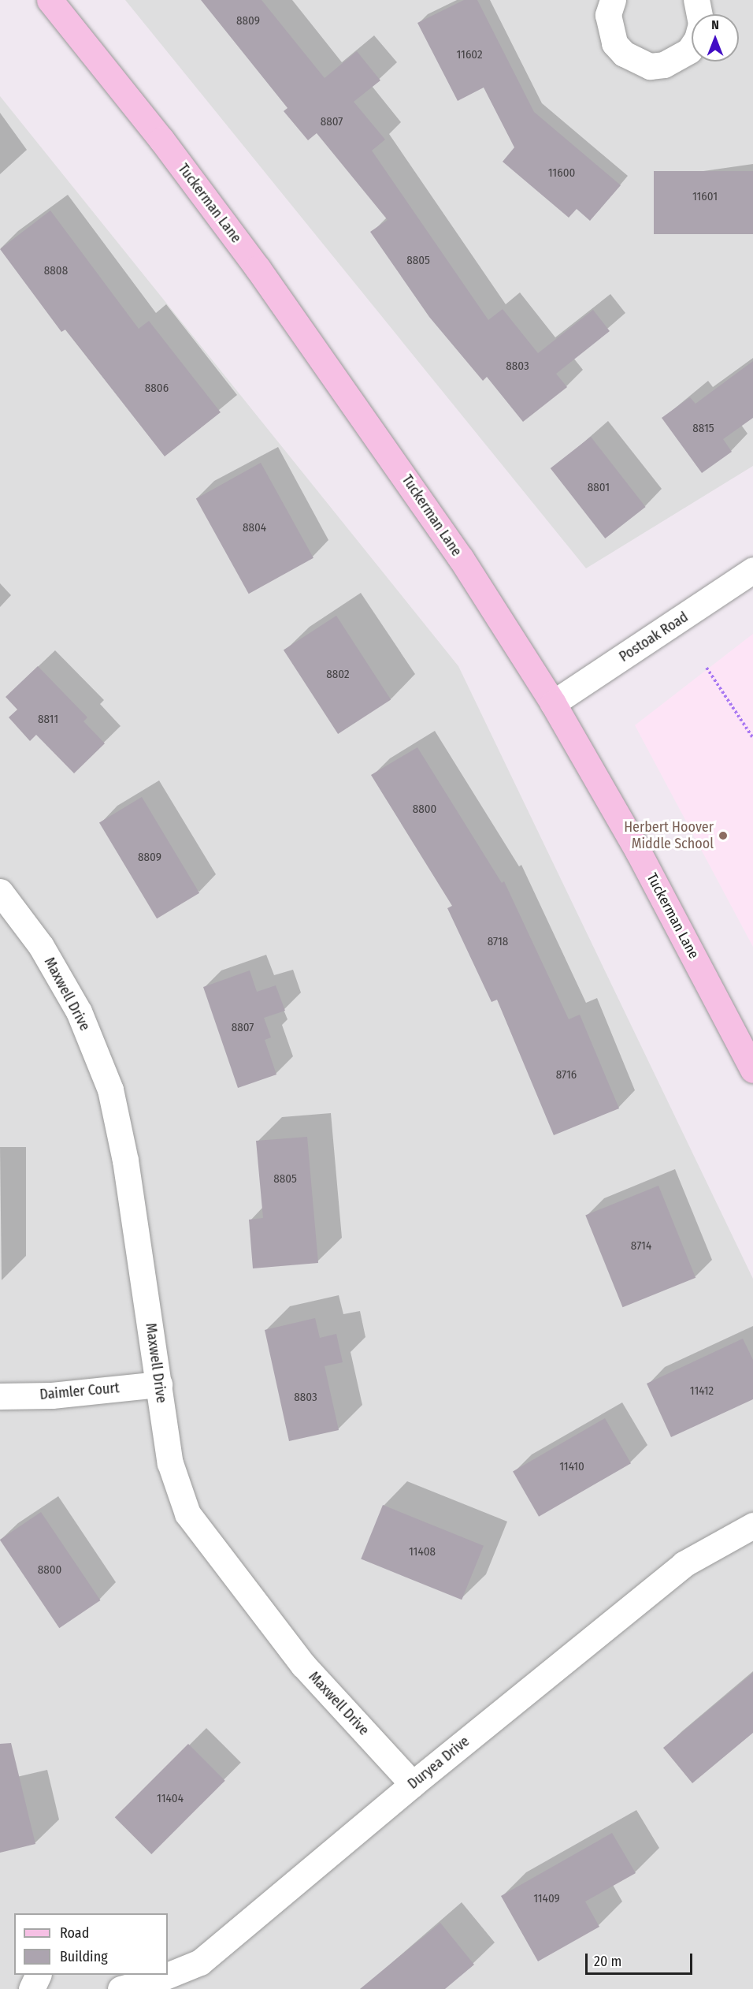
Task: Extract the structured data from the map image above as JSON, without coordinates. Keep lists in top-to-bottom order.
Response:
{
  "streets": {
    "main road": ["Tuckerman Lane"],
    "street": [
      "Postoak Road",
      "Maxwell Drive",
      "Daimler Court",
      "Duryea Drive"
    ]
  },
  "crossings": [
    ["Tuckerman Lane", "Postoak Road"],
    ["Maxwell Drive", "Daimler Court"],
    ["Maxwell Drive", "Duryea Drive"]
  ],
  "places": ["Herbert Hoover Middle School"],
  "house_numbers": [
    "8809",
    "11602",
    "8807",
    "11600",
    "11601",
    "8805",
    "8808",
    "8803",
    "8806",
    "8815",
    "8801",
    "8804",
    "8802",
    "8811",
    "8800",
    "8809",
    "8718",
    "8807",
    "8716",
    "8805",
    "8714",
    "11412",
    "8803",
    "11410",
    "11408",
    "8800",
    "11404",
    "11409"
  ],
  "legend": ["Road", "Building"],
  "scale_bar": "20 m",
  "north": "top"
}
